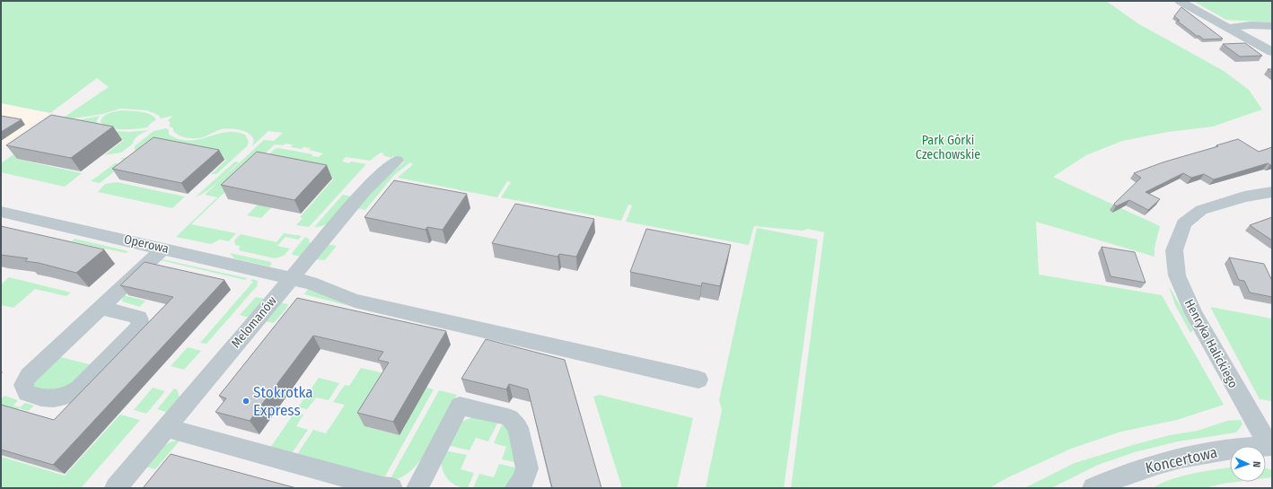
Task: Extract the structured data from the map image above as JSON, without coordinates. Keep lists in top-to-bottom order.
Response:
{
  "streets": {
    "street": [
      "Operowa",
      "Melomanów",
      "Henryka Halickiego",
      "Koncertowa"
    ]
  },
  "crossings": [
    ["Operowa", "Melomanów"],
    ["Henryka Halickiego", "Koncertowa"]
  ],
  "parks": ["Park Górki Czechowskie"],
  "places": ["Stokrotka Express"],
  "north": "right"
}
